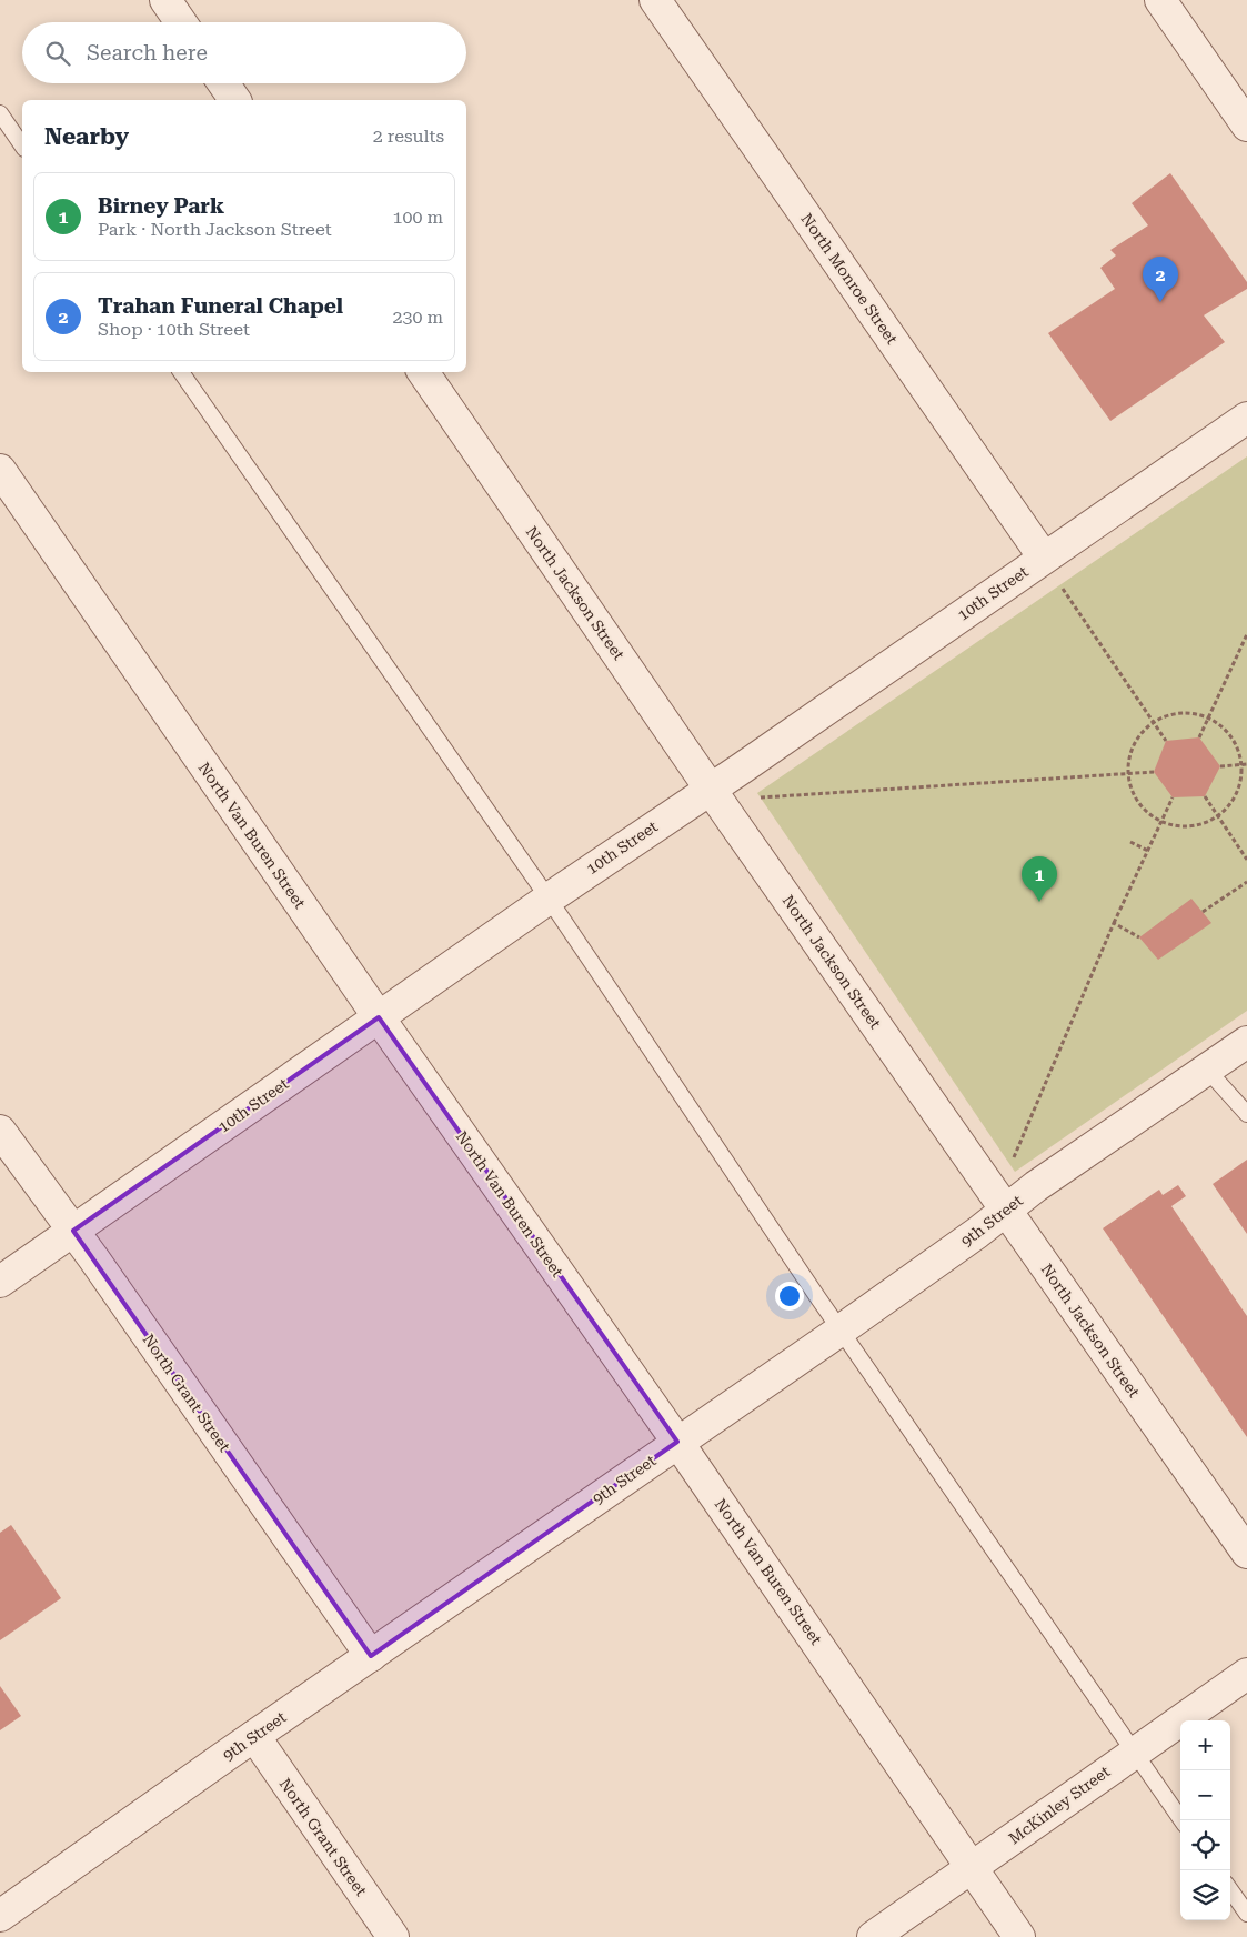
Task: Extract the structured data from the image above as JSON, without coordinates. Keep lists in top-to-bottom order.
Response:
{
  "streets": {
    "street": [
      "North Monroe Street",
      "North Jackson Street",
      "10th Street",
      "North Van Buren Street",
      "9th Street",
      "North Grant Street",
      "McKinley Street"
    ]
  },
  "crossings": [
    ["North Monroe Street", "10th Street"],
    ["North Jackson Street", "10th Street"],
    ["North Jackson Street", "9th Street"],
    ["10th Street", "North Van Buren Street"],
    ["10th Street", "North Grant Street"],
    ["North Van Buren Street", "9th Street"],
    ["North Van Buren Street", "McKinley Street"],
    ["9th Street", "North Grant Street"]
  ],
  "page": {
    "search": "Search here",
    "heading": ["Nearby", "2 results"],
    "list": [
      {
        "mark": "1",
        "name": "Birney Park",
        "note": "Park · North Jackson Street",
        "value": "100 m"
      },
      {
        "mark": "2",
        "name": "Trahan Funeral Chapel",
        "note": "Shop · 10th Street",
        "value": "230 m"
      }
    ],
    "pins": ["2", "1"],
    "map_buttons": ["+", "−"]
  }
}
